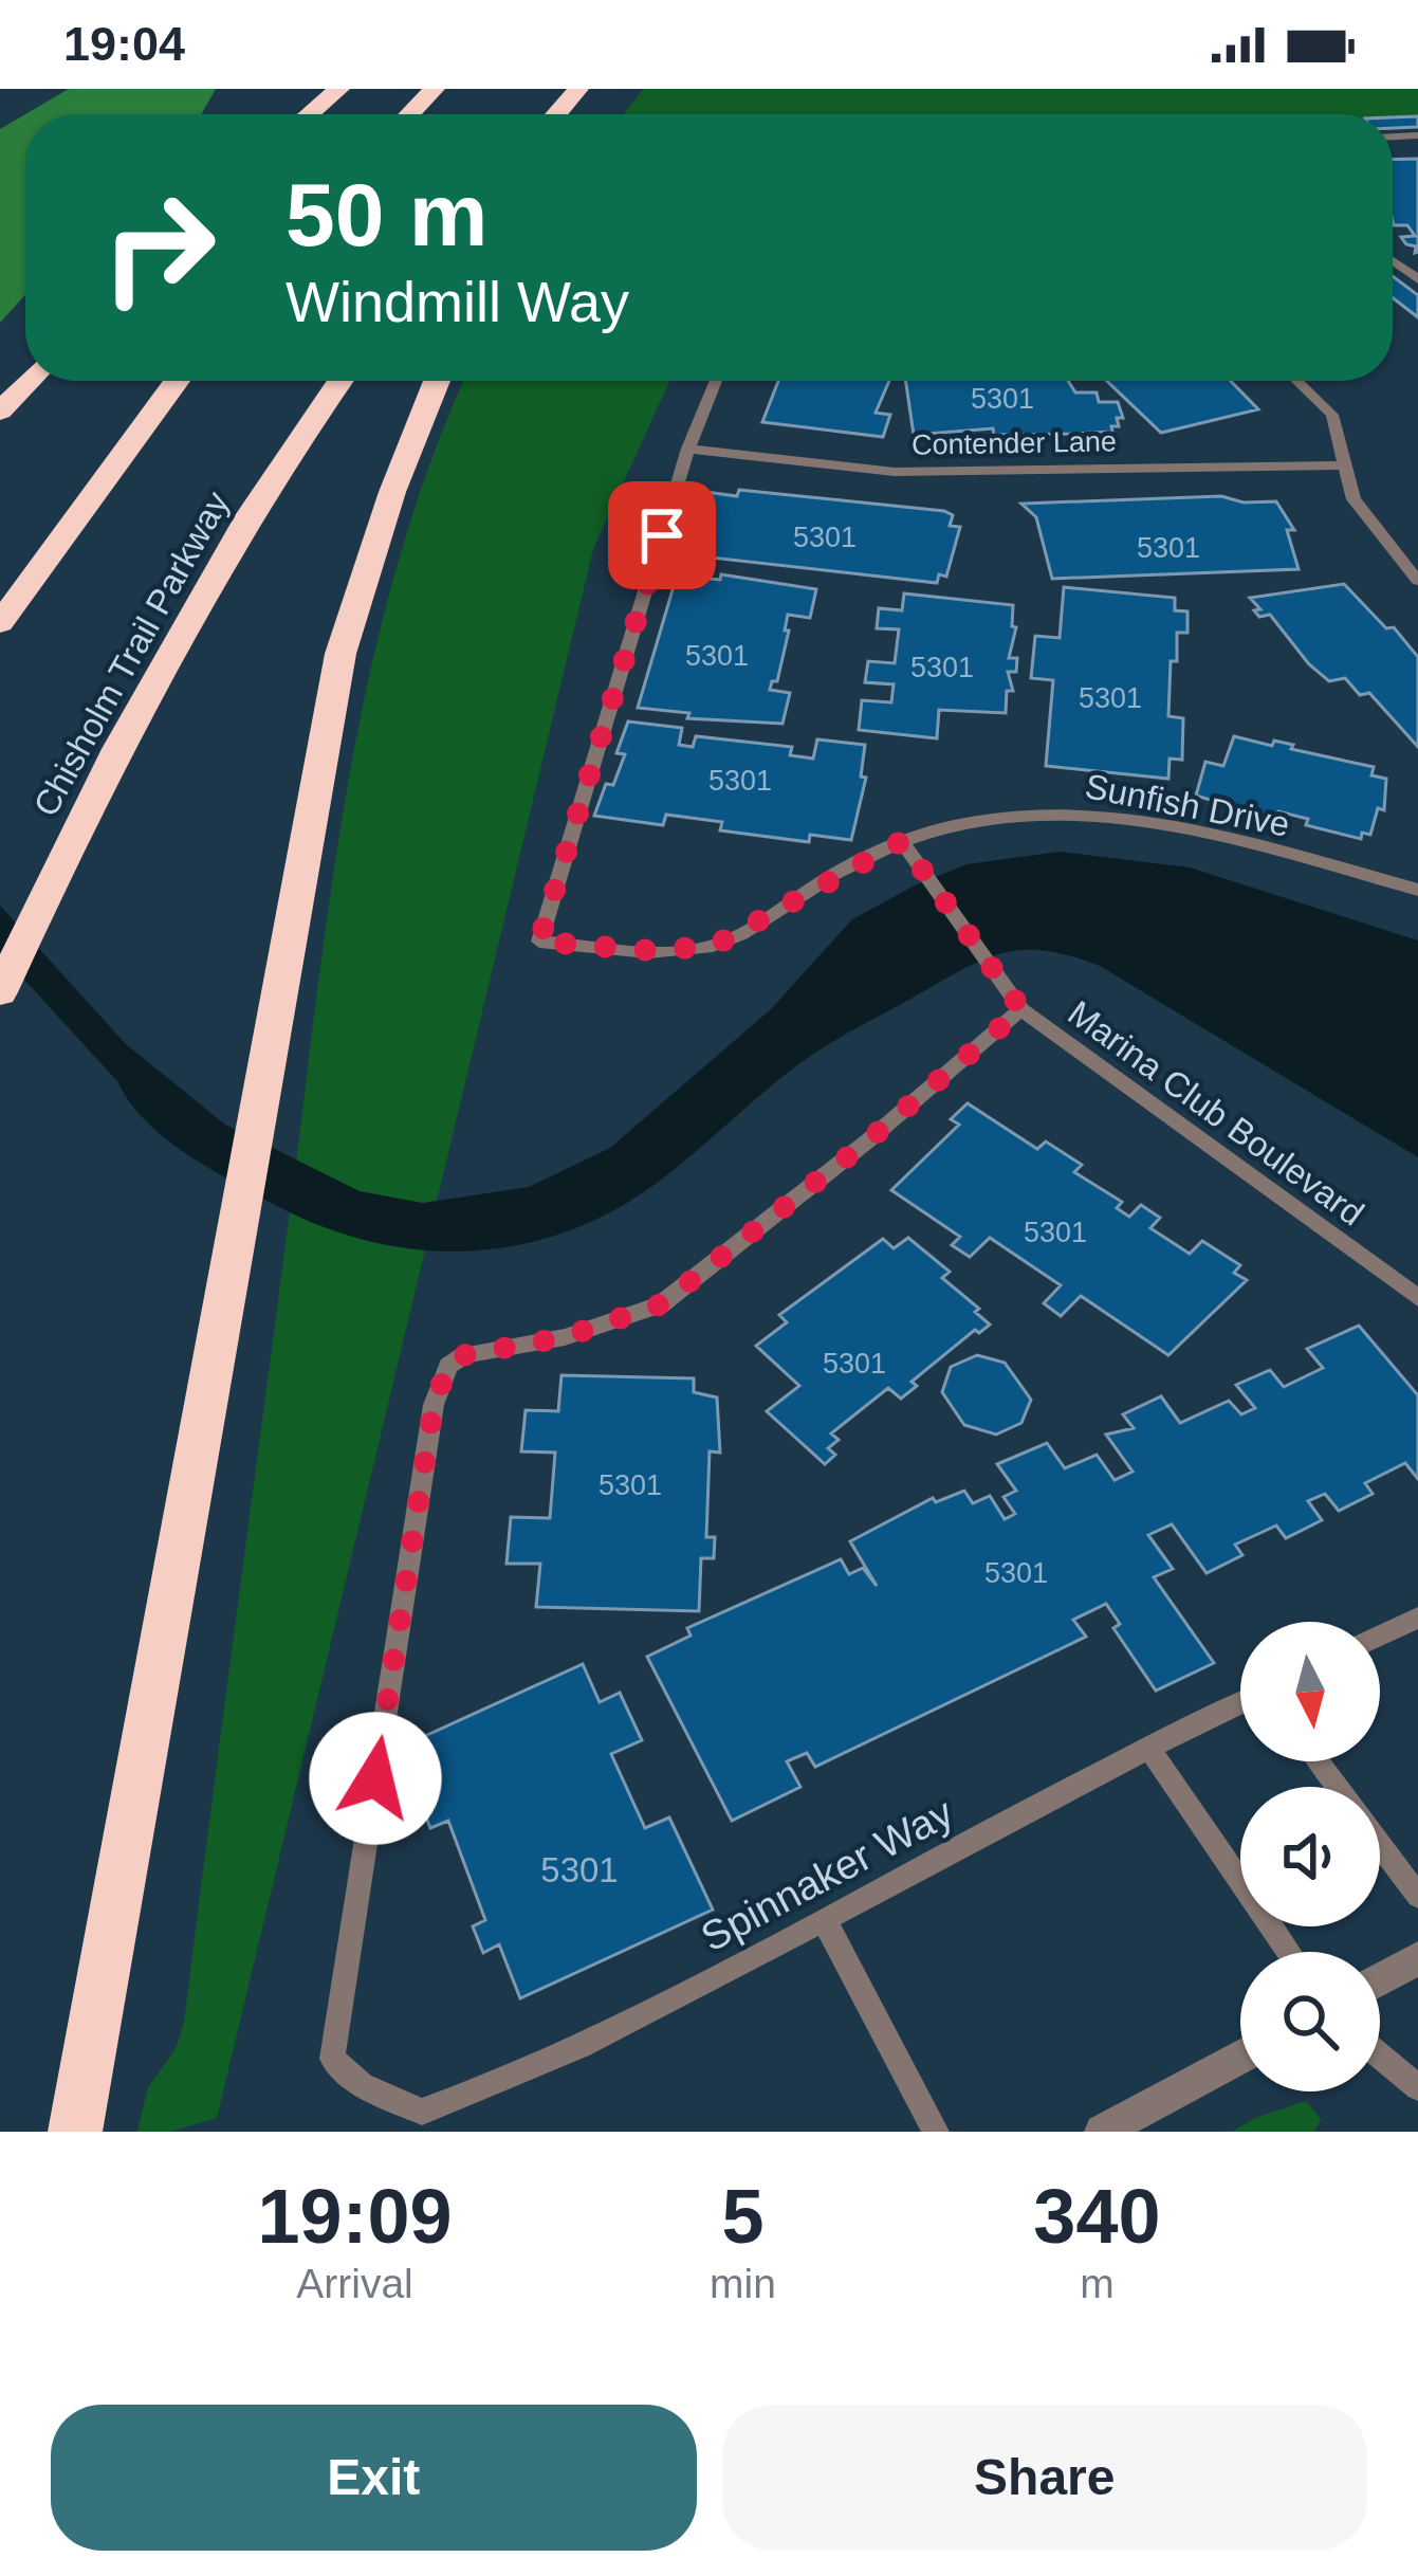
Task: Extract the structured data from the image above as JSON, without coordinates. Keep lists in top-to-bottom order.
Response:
{
  "streets": {
    "highway": ["Chisholm Trail Parkway"],
    "lane": [
      "Contender Lane",
      "Sunfish Drive",
      "Marina Club Boulevard",
      "Spinnaker Way"
    ]
  },
  "crossings": [
    ["Contender Lane", "Sunfish Drive"],
    ["Sunfish Drive", "Marina Club Boulevard"],
    ["Marina Club Boulevard", "Spinnaker Way"]
  ],
  "house_numbers": [
    "5301",
    "5301",
    "5301",
    "5301",
    "5301",
    "5301",
    "5301",
    "5301",
    "5301",
    "5301",
    "5301",
    "5301"
  ],
  "north": "bottom",
  "page": {
    "status": "19:04",
    "turn": ["50 m", "Windmill Way"],
    "eta": [
      "19:09",
      "Arrival",
      "5",
      "min",
      "340",
      "m"
    ],
    "buttons": ["Exit", "Share"]
  }
}
